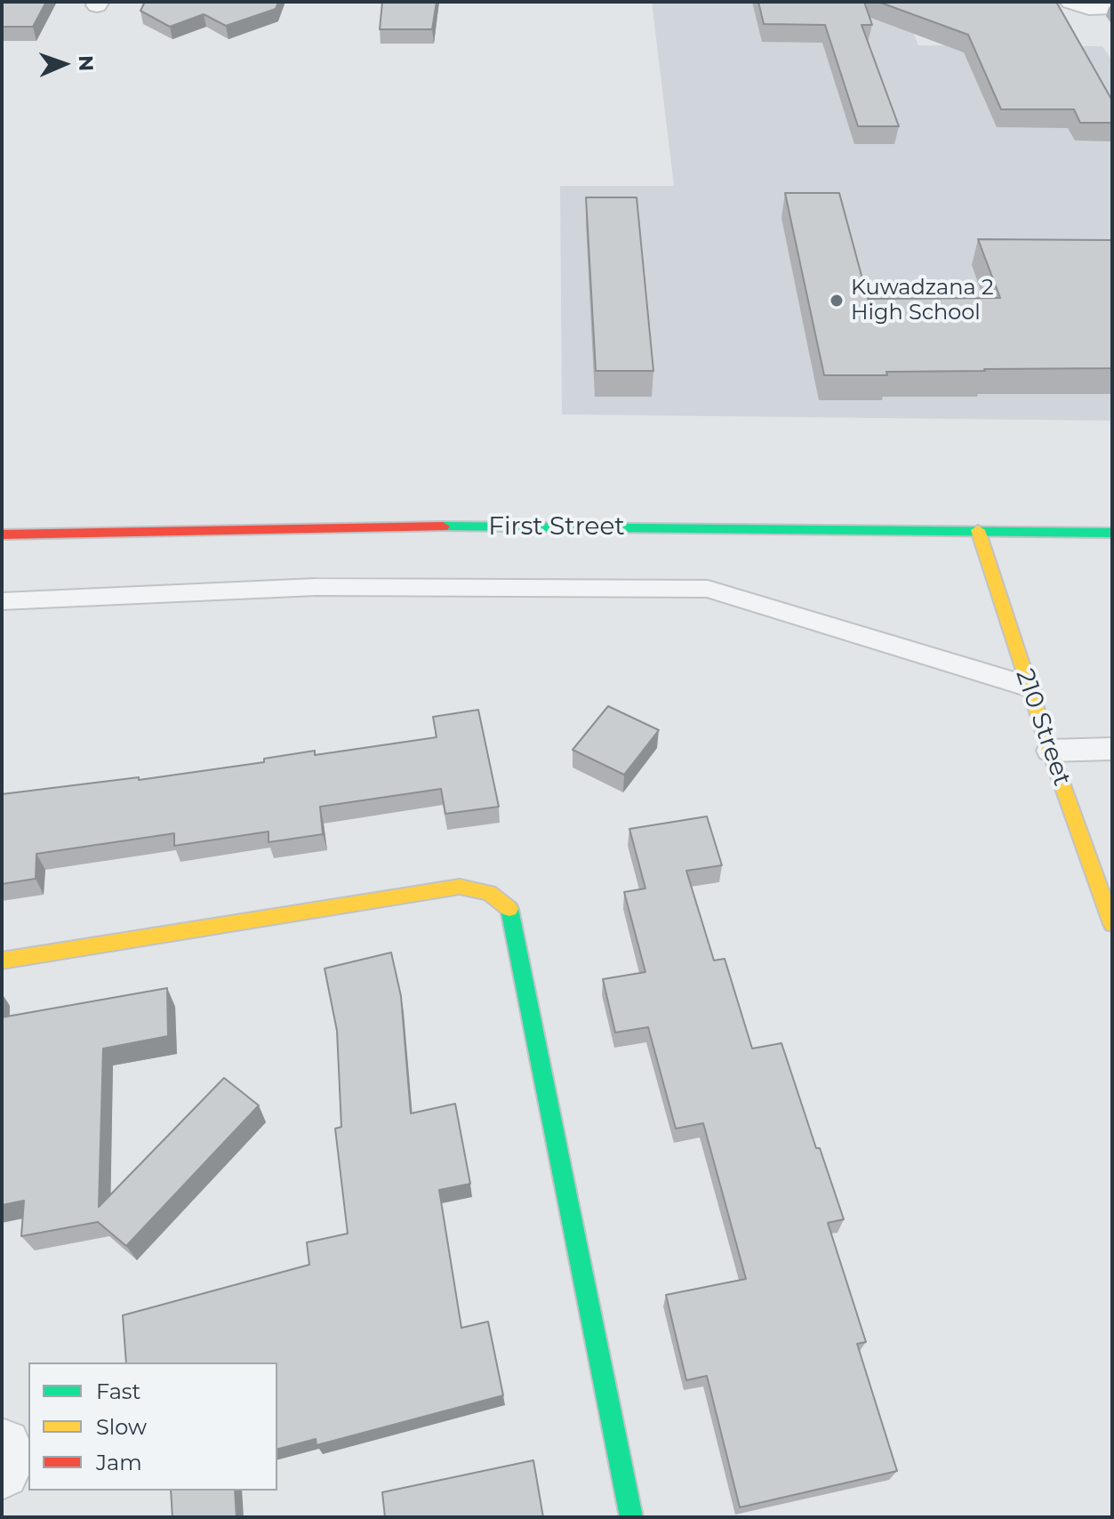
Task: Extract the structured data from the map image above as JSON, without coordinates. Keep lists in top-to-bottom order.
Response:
{
  "streets": {
    "street": ["First Street", "210 Street"]
  },
  "crossings": [
    ["First Street", "210 Street"]
  ],
  "places": ["Kuwadzana 2 High School"],
  "legend": ["Fast", "Slow", "Jam"],
  "north": "right"
}
